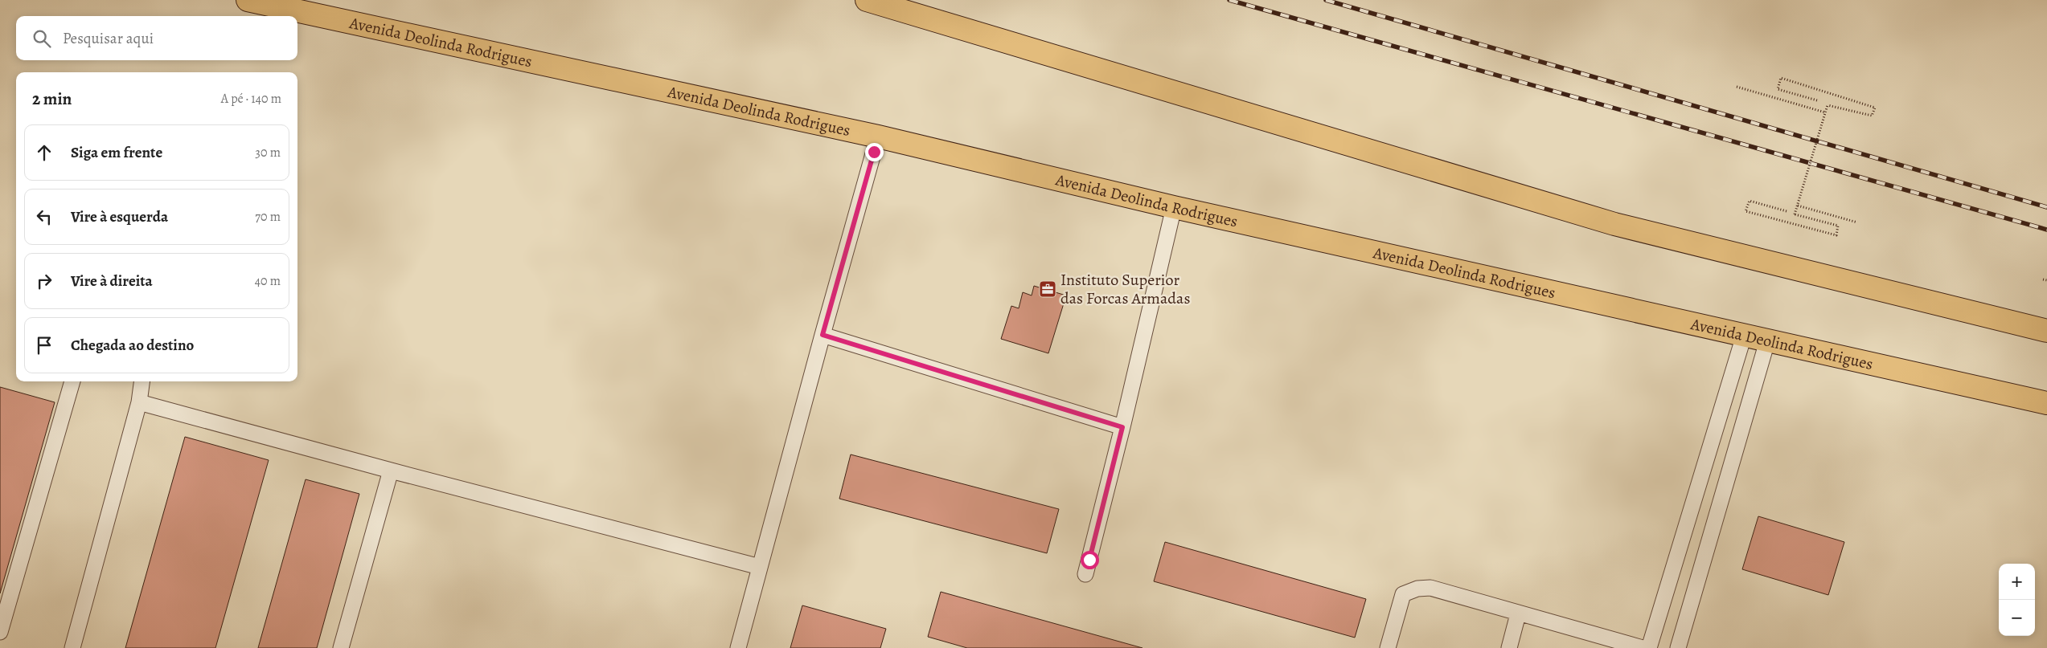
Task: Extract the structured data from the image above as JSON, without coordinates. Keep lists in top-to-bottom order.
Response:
{
  "streets": {
    "highway": ["Avenida Deolinda Rodrigues"]
  },
  "places": {
    "office": ["Instituto Superior das Forcas Armadas"]
  },
  "page": {
    "search": "Pesquisar aqui",
    "heading": ["2 min", "A pé · 140 m"],
    "list": [
      ["Siga em frente", "30 m"],
      ["Vire à esquerda", "70 m"],
      ["Vire à direita", "40 m"],
      "Chegada ao destino"
    ],
    "map_buttons": ["+", "−"]
  }
}
